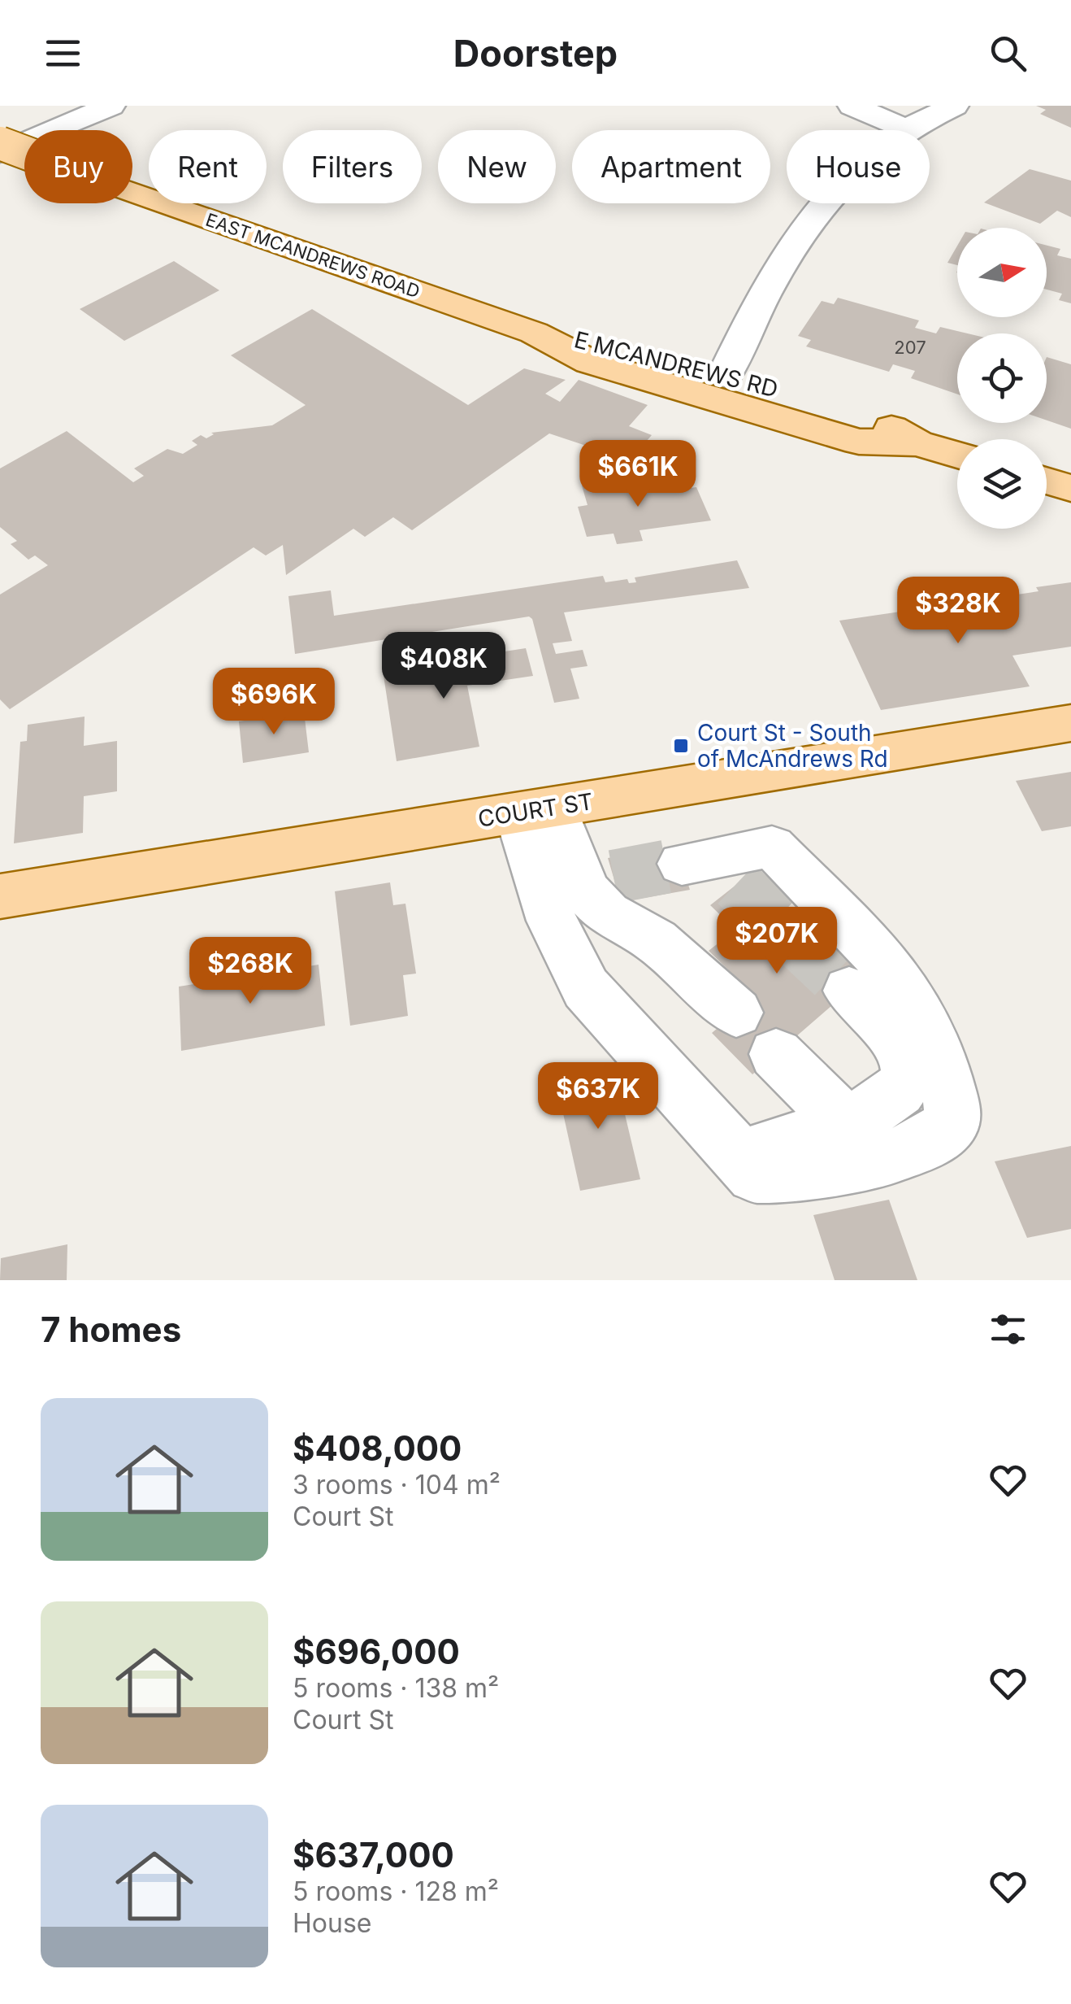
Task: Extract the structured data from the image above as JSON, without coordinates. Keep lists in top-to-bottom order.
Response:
{
  "streets": {
    "main road": ["EAST MCANDREWS ROAD", "E MCANDREWS RD", "COURT ST"]
  },
  "crossings": [
    ["EAST MCANDREWS ROAD", "E MCANDREWS RD"]
  ],
  "places": {
    "transit": ["Court St - South of McAndrews Rd"]
  },
  "house_numbers": ["207"],
  "north": "right",
  "page": {
    "header": "Doorstep",
    "chip": [
      "Buy",
      "Rent",
      "Filters",
      "New",
      "Apartment",
      "House"
    ],
    "price": [
      "$661K",
      "$328K",
      "$408K",
      "$696K",
      "$207K",
      "$268K",
      "$637K"
    ],
    "heading": "7 homes",
    "list": [
      {
        "name": "$408,000",
        "note": "3 rooms · 104 m² · Court St"
      },
      {
        "name": "$696,000",
        "note": "5 rooms · 138 m² · Court St"
      },
      {
        "name": "$637,000",
        "note": "5 rooms · 128 m² · House"
      }
    ]
  }
}
